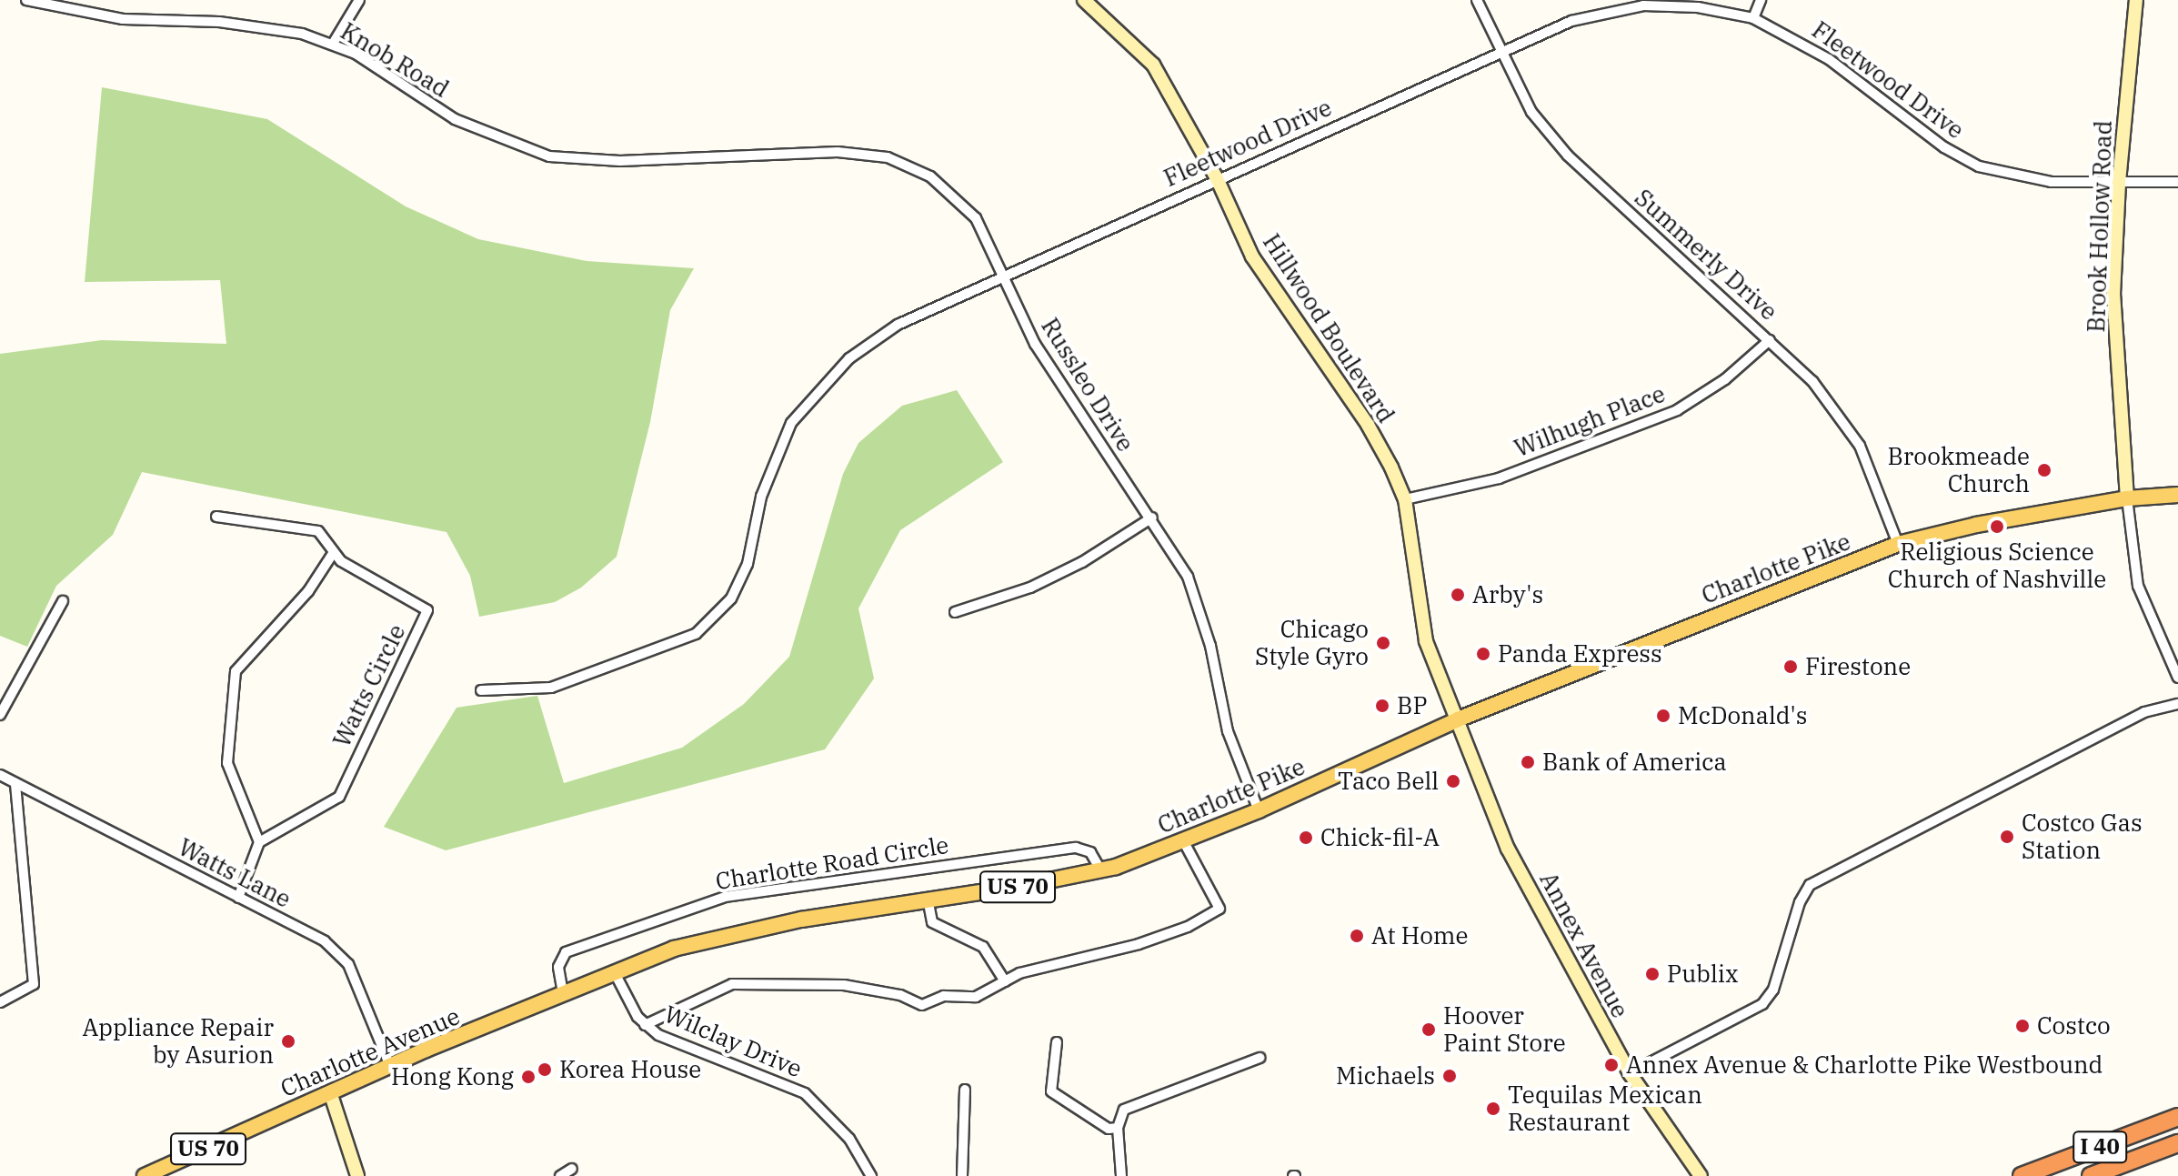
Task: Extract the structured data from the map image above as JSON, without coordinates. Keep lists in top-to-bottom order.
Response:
{
  "streets": {
    "highway": ["I 40"],
    "main road": ["Charlotte Pike", "US 70", "Charlotte Avenue"],
    "street": [
      "Knob Road",
      "Fleetwood Drive",
      "Brook Hollow Road",
      "Summerly Drive",
      "Hillwood Boulevard",
      "Russleo Drive",
      "Wilhugh Place",
      "Watts Circle",
      "Charlotte Road Circle",
      "Watts Lane",
      "Annex Avenue",
      "Wilclay Drive"
    ]
  },
  "crossings": [
    ["Knob Road", "Russleo Drive"],
    ["Fleetwood Drive", "Brook Hollow Road"],
    ["Fleetwood Drive", "Summerly Drive"],
    ["Fleetwood Drive", "Hillwood Boulevard"],
    ["Fleetwood Drive", "Russleo Drive"],
    ["Brook Hollow Road", "Charlotte Pike"],
    ["Summerly Drive", "Wilhugh Place"],
    ["Summerly Drive", "Charlotte Pike"],
    ["Hillwood Boulevard", "Wilhugh Place"],
    ["Hillwood Boulevard", "Charlotte Pike"],
    ["Hillwood Boulevard", "Annex Avenue"],
    ["Russleo Drive", "Charlotte Pike"],
    ["Charlotte Pike", "Charlotte Road Circle"],
    ["Charlotte Pike", "Annex Avenue"],
    ["Charlotte Pike", "Wilclay Drive"],
    ["Charlotte Pike", "Charlotte Avenue"],
    ["Charlotte Road Circle", "Charlotte Avenue"],
    ["Watts Lane", "Charlotte Avenue"],
    ["Wilclay Drive", "Charlotte Avenue"]
  ],
  "places": [
    "Brookmeade Church",
    "Religious Science Church of Nashville",
    "Arby's",
    "Chicago Style Gyro",
    "Panda Express",
    "Firestone",
    "BP",
    "McDonald's",
    "Bank of America",
    "Taco Bell",
    "Costco Gas Station",
    "Chick-fil-A",
    "At Home",
    "Publix",
    "Costco",
    "Hoover Paint Store",
    "Appliance Repair by Asurion",
    "Annex Avenue & Charlotte Pike Westbound",
    "Korea House",
    "Michaels",
    "Hong Kong",
    "Tequilas Mexican Restaurant"
  ]
}
